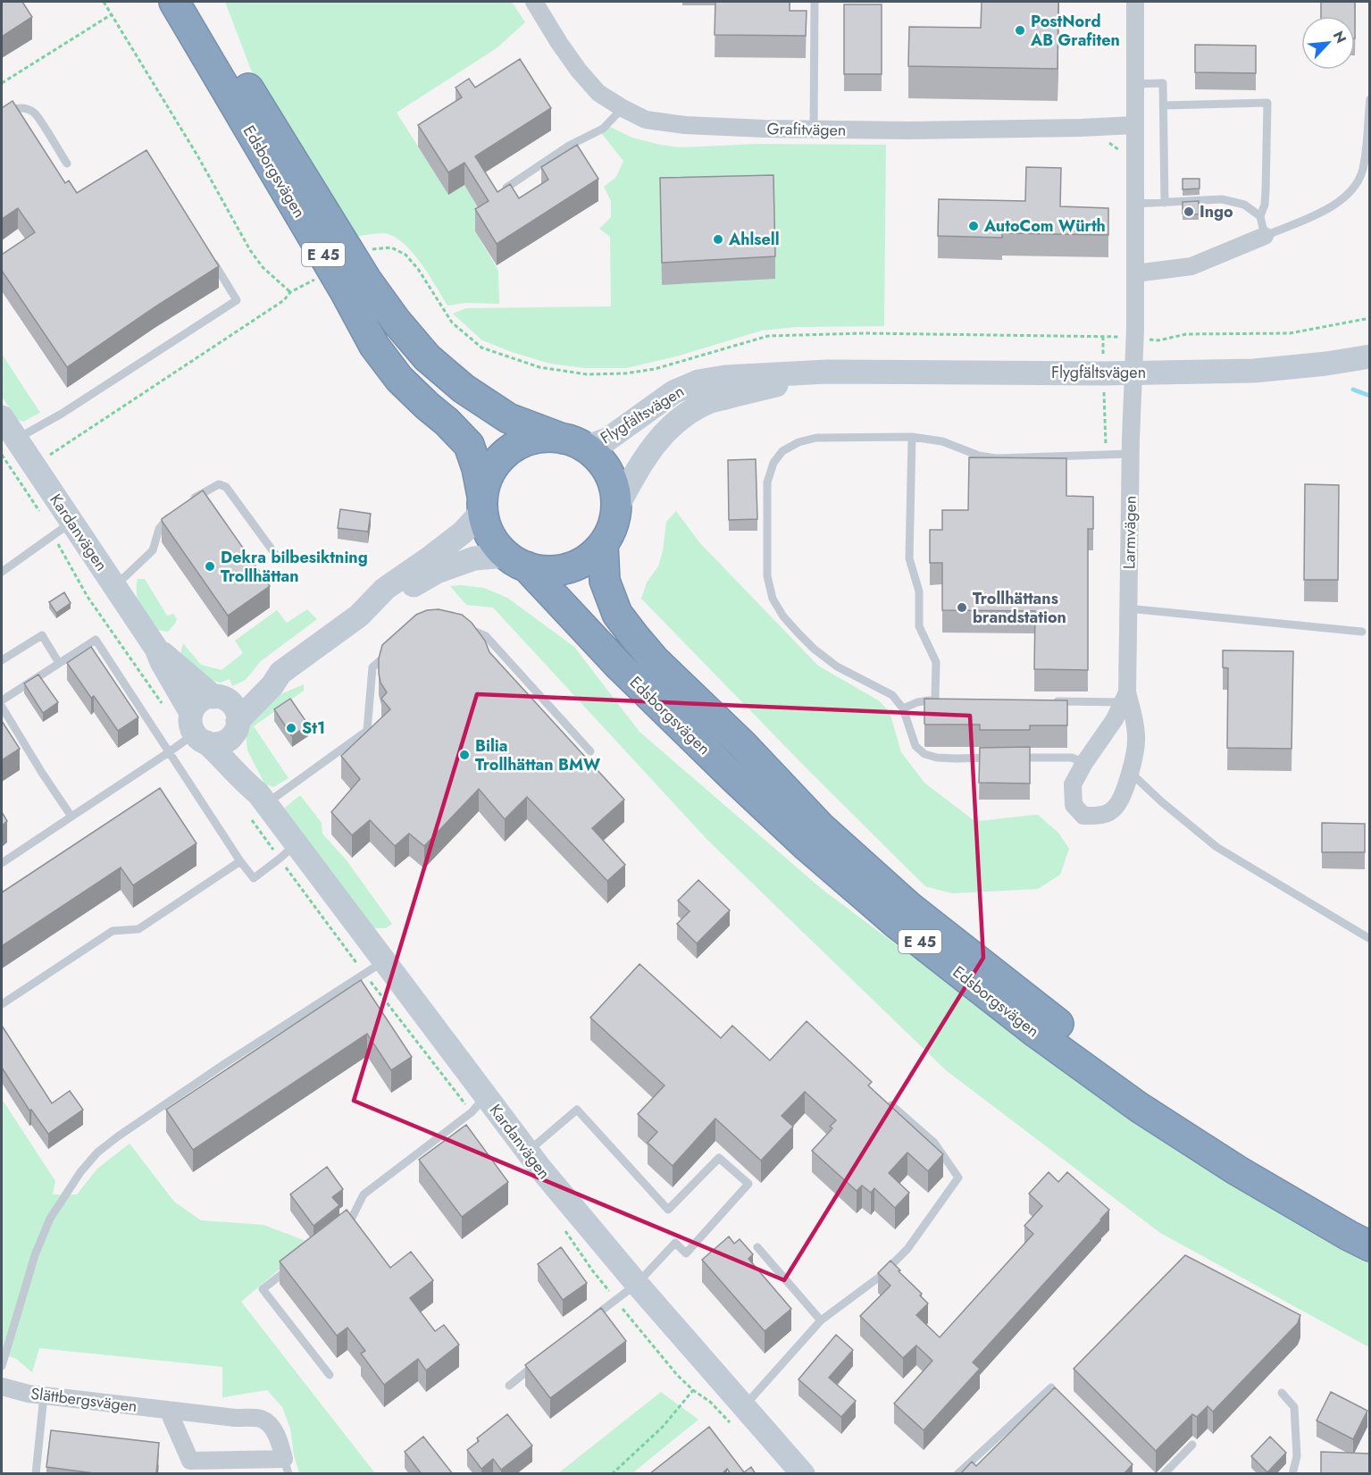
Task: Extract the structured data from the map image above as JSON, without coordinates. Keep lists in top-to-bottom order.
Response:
{
  "streets": {
    "highway": ["Edsborgsvägen", "E 45"],
    "street": [
      "Grafitvägen",
      "Flygfältsvägen",
      "Kardanvägen",
      "Larmvägen",
      "Slättbergsvägen"
    ]
  },
  "crossings": [
    ["Edsborgsvägen", "E 45"],
    ["Edsborgsvägen", "Flygfältsvägen"],
    ["E 45", "Flygfältsvägen"],
    ["Flygfältsvägen", "Larmvägen"]
  ],
  "places": [
    "PostNord AB Grafiten",
    "Ingo",
    "AutoCom Würth",
    "Ahlsell",
    "Dekra bilbesiktning Trollhättan",
    "Trollhättans brandstation",
    "St1",
    "Bilia Trollhättan BMW"
  ],
  "north": "top right"
}
